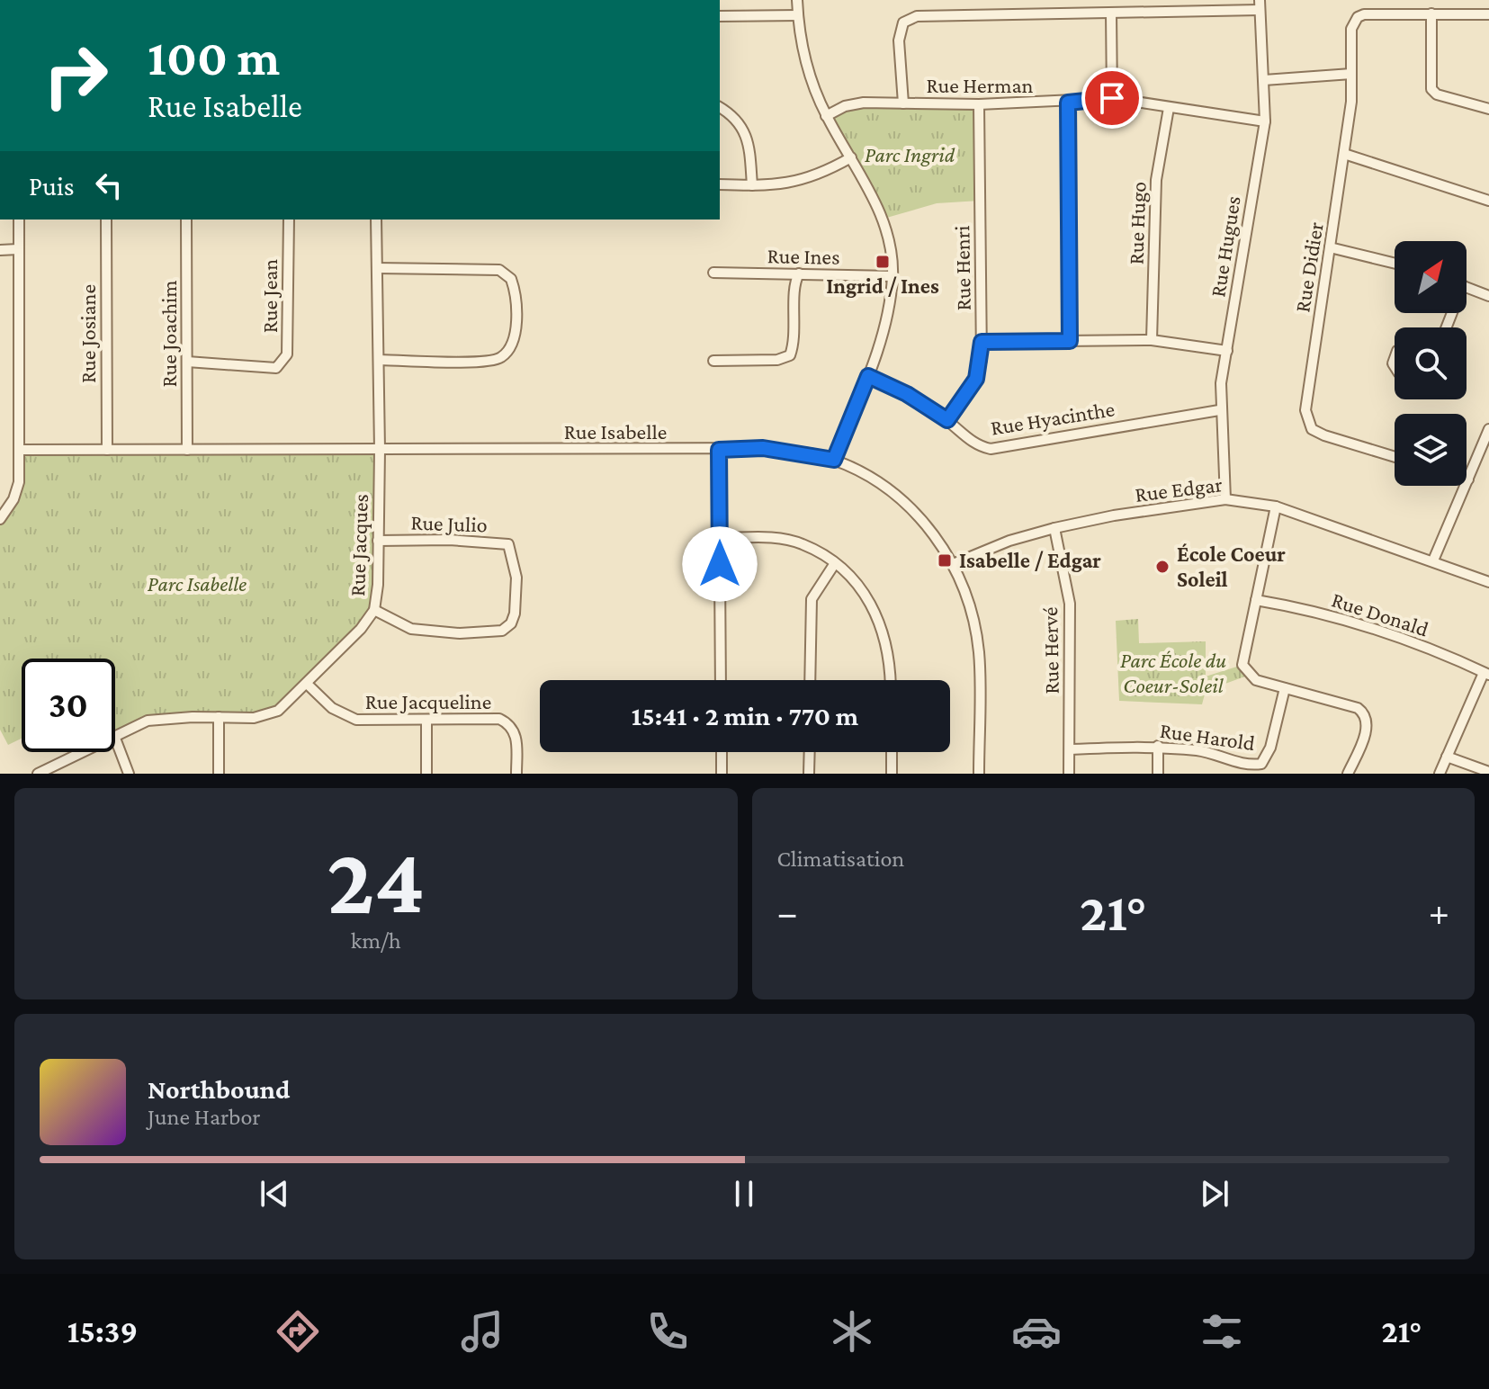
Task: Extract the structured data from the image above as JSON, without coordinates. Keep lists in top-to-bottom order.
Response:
{
  "streets": {
    "street": [
      "Rue Herman",
      "Rue Hugo",
      "Rue Hugues",
      "Rue Ines",
      "Rue Didier",
      "Rue Henri",
      "Rue Jean",
      "Rue Josiane",
      "Rue Joachim",
      "Rue Hyacinthe",
      "Rue Isabelle",
      "Rue Edgar",
      "Rue Julio",
      "Rue Jacques",
      "Rue Donald",
      "Rue Hervé",
      "Rue Jacqueline",
      "Rue Harold"
    ]
  },
  "crossings": [
    ["Rue Herman", "Rue Hugo"],
    ["Rue Herman", "Rue Hugues"],
    ["Rue Herman", "Rue Henri"],
    ["Rue Hugues", "Rue Hyacinthe"],
    ["Rue Hugues", "Rue Edgar"],
    ["Rue Henri", "Rue Hyacinthe"],
    ["Rue Jean", "Rue Joachim"],
    ["Rue Josiane", "Rue Isabelle"],
    ["Rue Joachim", "Rue Isabelle"],
    ["Rue Isabelle", "Rue Edgar"],
    ["Rue Isabelle", "Rue Jacques"],
    ["Rue Edgar", "Rue Hervé"],
    ["Rue Julio", "Rue Jacques"],
    ["Rue Jacques", "Rue Jacqueline"],
    ["Rue Hervé", "Rue Harold"]
  ],
  "parks": ["Parc Ingrid", "Parc Isabelle", "Parc École du Coeur-Soleil"],
  "places": {
    "transit": ["Ingrid / Ines", "Isabelle / Edgar"],
    "other": ["École Coeur Soleil"]
  },
  "north": "top right",
  "page": {
    "turn": ["100 m", "Rue Isabelle"],
    "then": "Puis",
    "limit": "30",
    "trip": "15:41 · 2 min · 770 m",
    "tile": [
      ["24", "km/h"],
      "Climatisation"
    ],
    "heat": ["−", "21°", "+"],
    "song": ["Northbound", "June Harbor"],
    "tabs": ["15:39", "21°"]
  }
}
